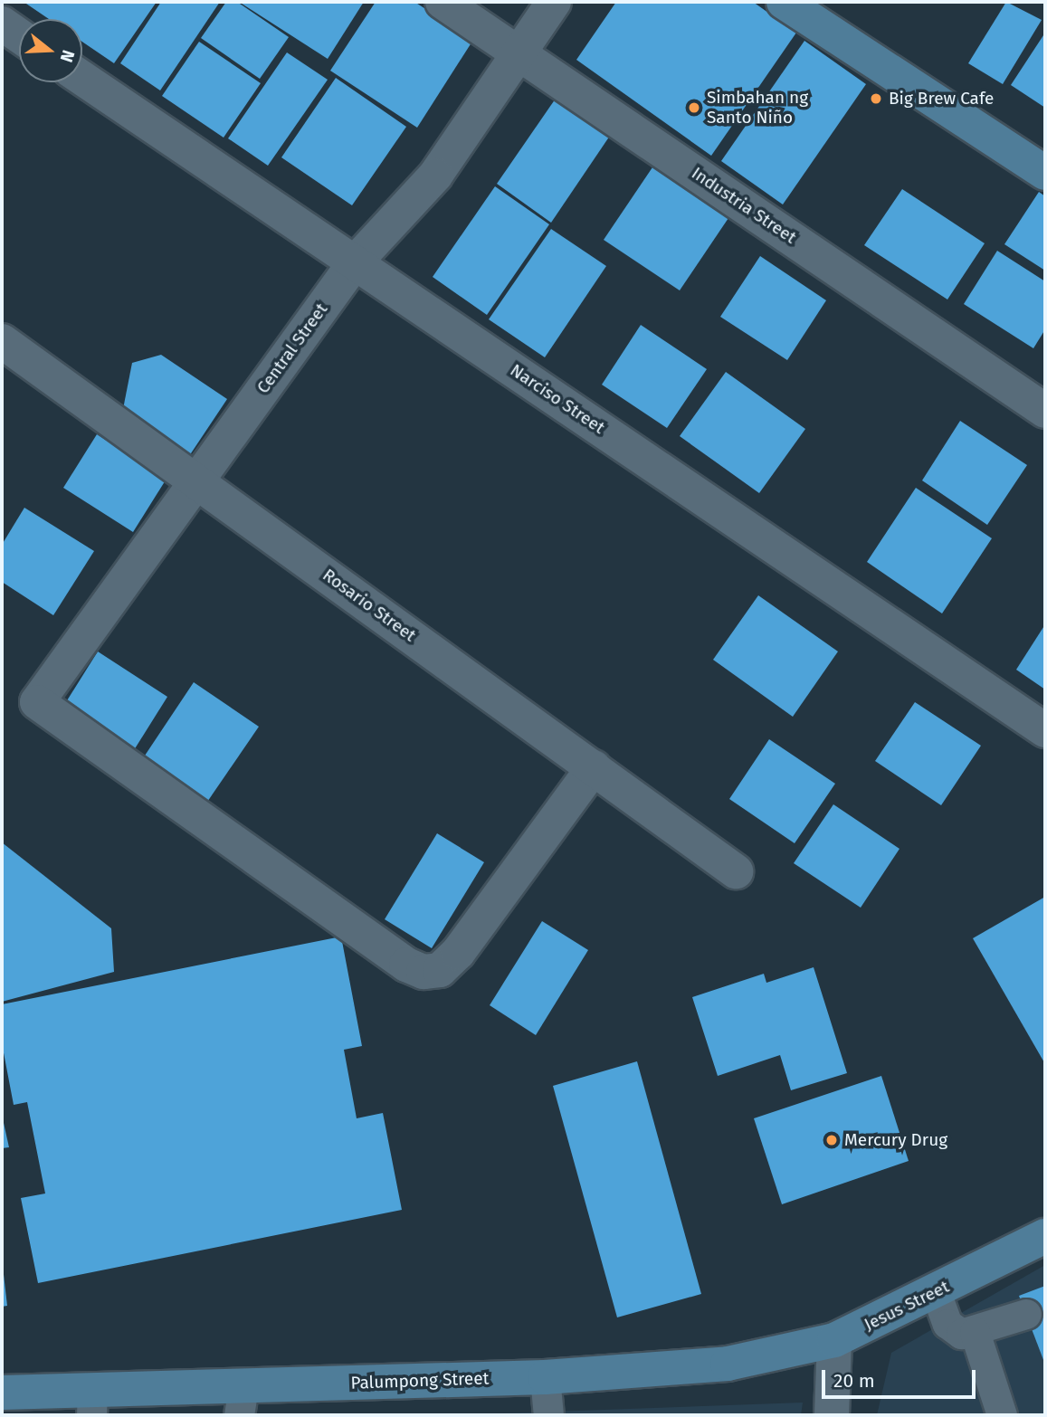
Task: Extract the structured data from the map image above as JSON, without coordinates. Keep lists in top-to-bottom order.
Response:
{
  "streets": {
    "main road": ["Jesus Street", "Palumpong Street"],
    "street": [
      "Industria Street",
      "Central Street",
      "Narciso Street",
      "Rosario Street"
    ]
  },
  "crossings": [
    ["Industria Street", "Central Street"],
    ["Central Street", "Narciso Street"],
    ["Central Street", "Rosario Street"],
    ["Jesus Street", "Palumpong Street"]
  ],
  "places": ["Big Brew Cafe", "Simbahan ng Santo Niño", "Mercury Drug"],
  "scale_bar": "20 m",
  "north": "right"
}
